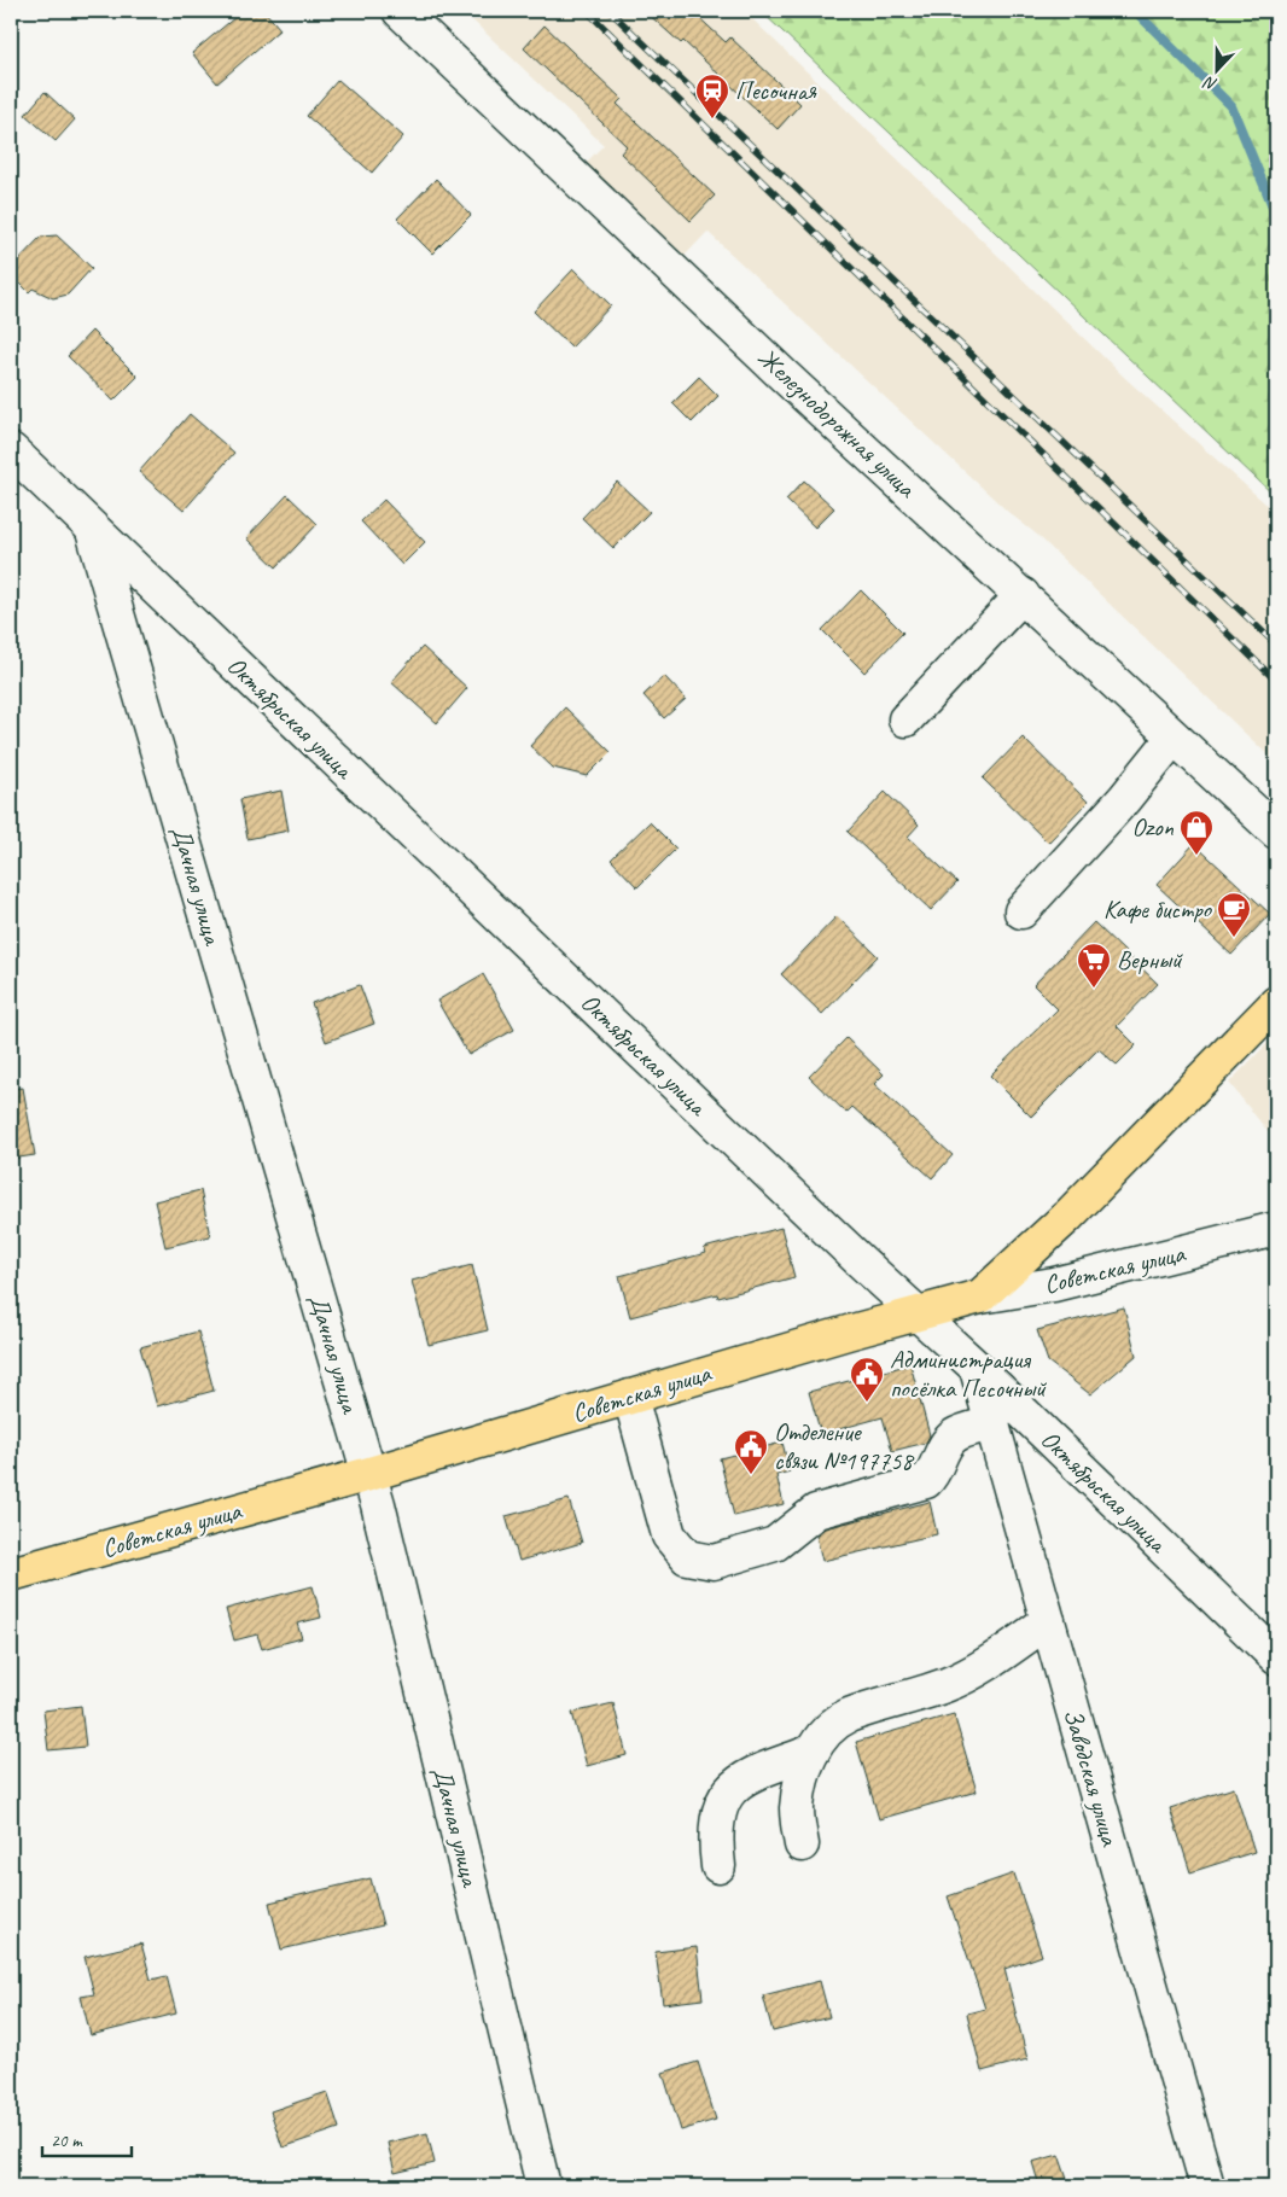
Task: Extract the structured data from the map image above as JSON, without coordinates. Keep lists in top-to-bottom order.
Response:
{
  "streets": {
    "main road": ["Советская улица"],
    "street": [
      "Железнодорожная улица",
      "Октябрьская улица",
      "Дачная улица",
      "Заводская улица"
    ]
  },
  "crossings": [
    ["Октябрьская улица", "Дачная улица"],
    ["Октябрьская улица", "Советская улица"],
    ["Октябрьская улица", "Заводская улица"],
    ["Дачная улица", "Советская улица"]
  ],
  "places": {
    "station": ["Песочная"],
    "shop": ["Ozon"],
    "cafe": ["Кафе бистро"],
    "supermarket": ["Верный"],
    "public building": ["Администрация посёлка Песочный", "Отделение связи №197758"]
  },
  "scale_bar": "20 m",
  "north": "bottom"
}
